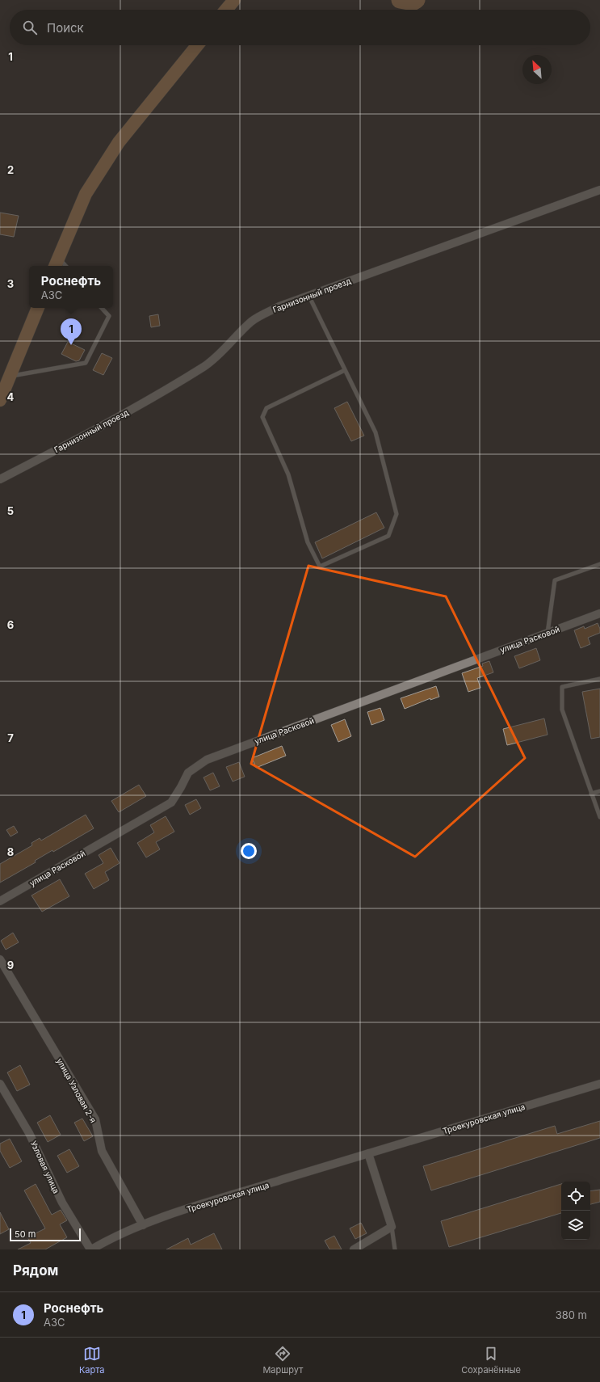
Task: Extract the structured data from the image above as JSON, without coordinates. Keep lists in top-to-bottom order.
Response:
{
  "streets": {
    "street": [
      "Гарнизонный проезд",
      "улица Расковой",
      "улица Узловая 2-я",
      "Троекуровская улица",
      "Узловая улица"
    ]
  },
  "crossings": [
    ["улица Узловая 2-я", "Троекуровская улица"],
    ["Троекуровская улица", "Узловая улица"]
  ],
  "scale_bar": "50 m",
  "north": "top left",
  "page": {
    "search": "Поиск",
    "popup": ["Роснефть", "АЗС"],
    "pins": "1",
    "scale": "50 m",
    "heading": "Рядом",
    "list": [
      {
        "mark": "1",
        "name": "Роснефть",
        "note": "АЗС",
        "value": "380 m"
      }
    ],
    "nav": ["Карта", "Маршрут", "Сохранённые"]
  },
  "grid": {
    "rows": [
      "1",
      "2",
      "3",
      "4",
      "5",
      "6",
      "7",
      "8",
      "9"
    ]
  }
}
